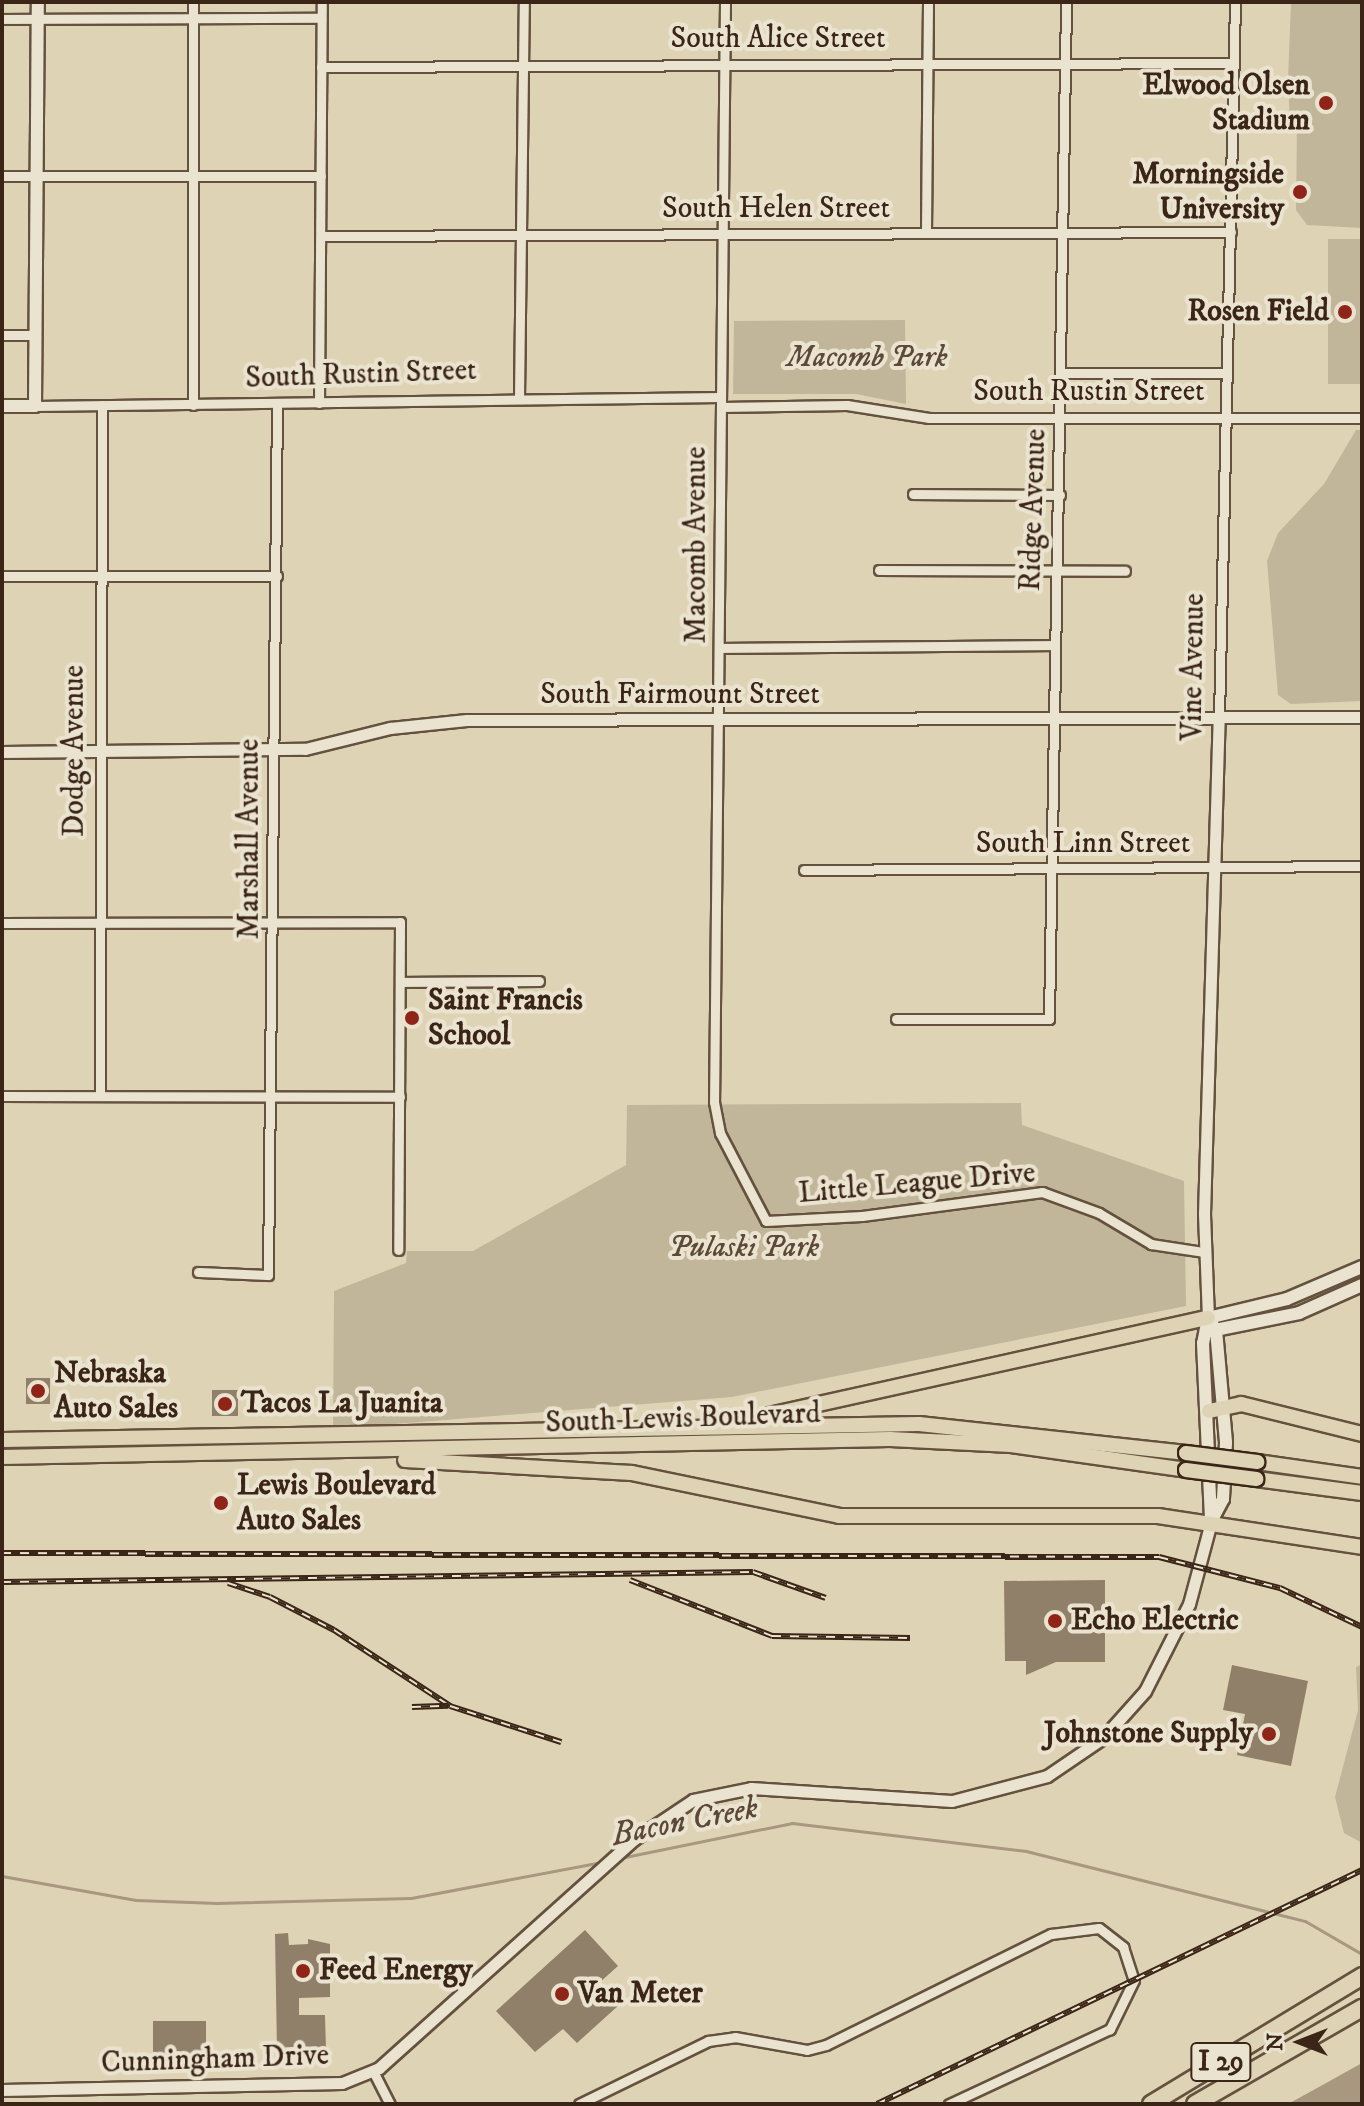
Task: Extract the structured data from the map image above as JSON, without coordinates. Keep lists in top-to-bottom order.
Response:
{
  "streets": {
    "highway": ["I 29"],
    "main road": ["South Rustin Street", "South Lewis Boulevard", "Cunningham Drive"],
    "street": [
      "South Alice Street",
      "South Helen Street",
      "Ridge Avenue",
      "Macomb Avenue",
      "Vine Avenue",
      "South Fairmount Street",
      "Dodge Avenue",
      "Marshall Avenue",
      "South Linn Street",
      "Little League Drive"
    ]
  },
  "crossings": [
    ["South Alice Street", "Ridge Avenue"],
    ["South Alice Street", "Macomb Avenue"],
    ["South Alice Street", "Vine Avenue"],
    ["South Helen Street", "Ridge Avenue"],
    ["South Helen Street", "Macomb Avenue"],
    ["South Helen Street", "Vine Avenue"],
    ["South Rustin Street", "Ridge Avenue"],
    ["South Rustin Street", "Macomb Avenue"],
    ["South Rustin Street", "Vine Avenue"],
    ["South Rustin Street", "Dodge Avenue"],
    ["South Rustin Street", "Marshall Avenue"],
    ["Ridge Avenue", "South Fairmount Street"],
    ["Ridge Avenue", "South Linn Street"],
    ["Macomb Avenue", "South Fairmount Street"],
    ["Macomb Avenue", "Little League Drive"],
    ["Vine Avenue", "South Fairmount Street"],
    ["Vine Avenue", "South Linn Street"],
    ["Vine Avenue", "Little League Drive"],
    ["Vine Avenue", "Cunningham Drive"],
    ["South Fairmount Street", "Dodge Avenue"],
    ["South Fairmount Street", "Marshall Avenue"]
  ],
  "water": ["Bacon Creek"],
  "parks": ["Macomb Park", "Pulaski Park"],
  "places": [
    "Elwood Olsen Stadium",
    "Morningside University",
    "Rosen Field",
    "Saint Francis School",
    "Nebraska Auto Sales",
    "Tacos La Juanita",
    "Lewis Boulevard Auto Sales",
    "Echo Electric",
    "Johnstone Supply",
    "Feed Energy",
    "Van Meter"
  ],
  "north": "left"
}
